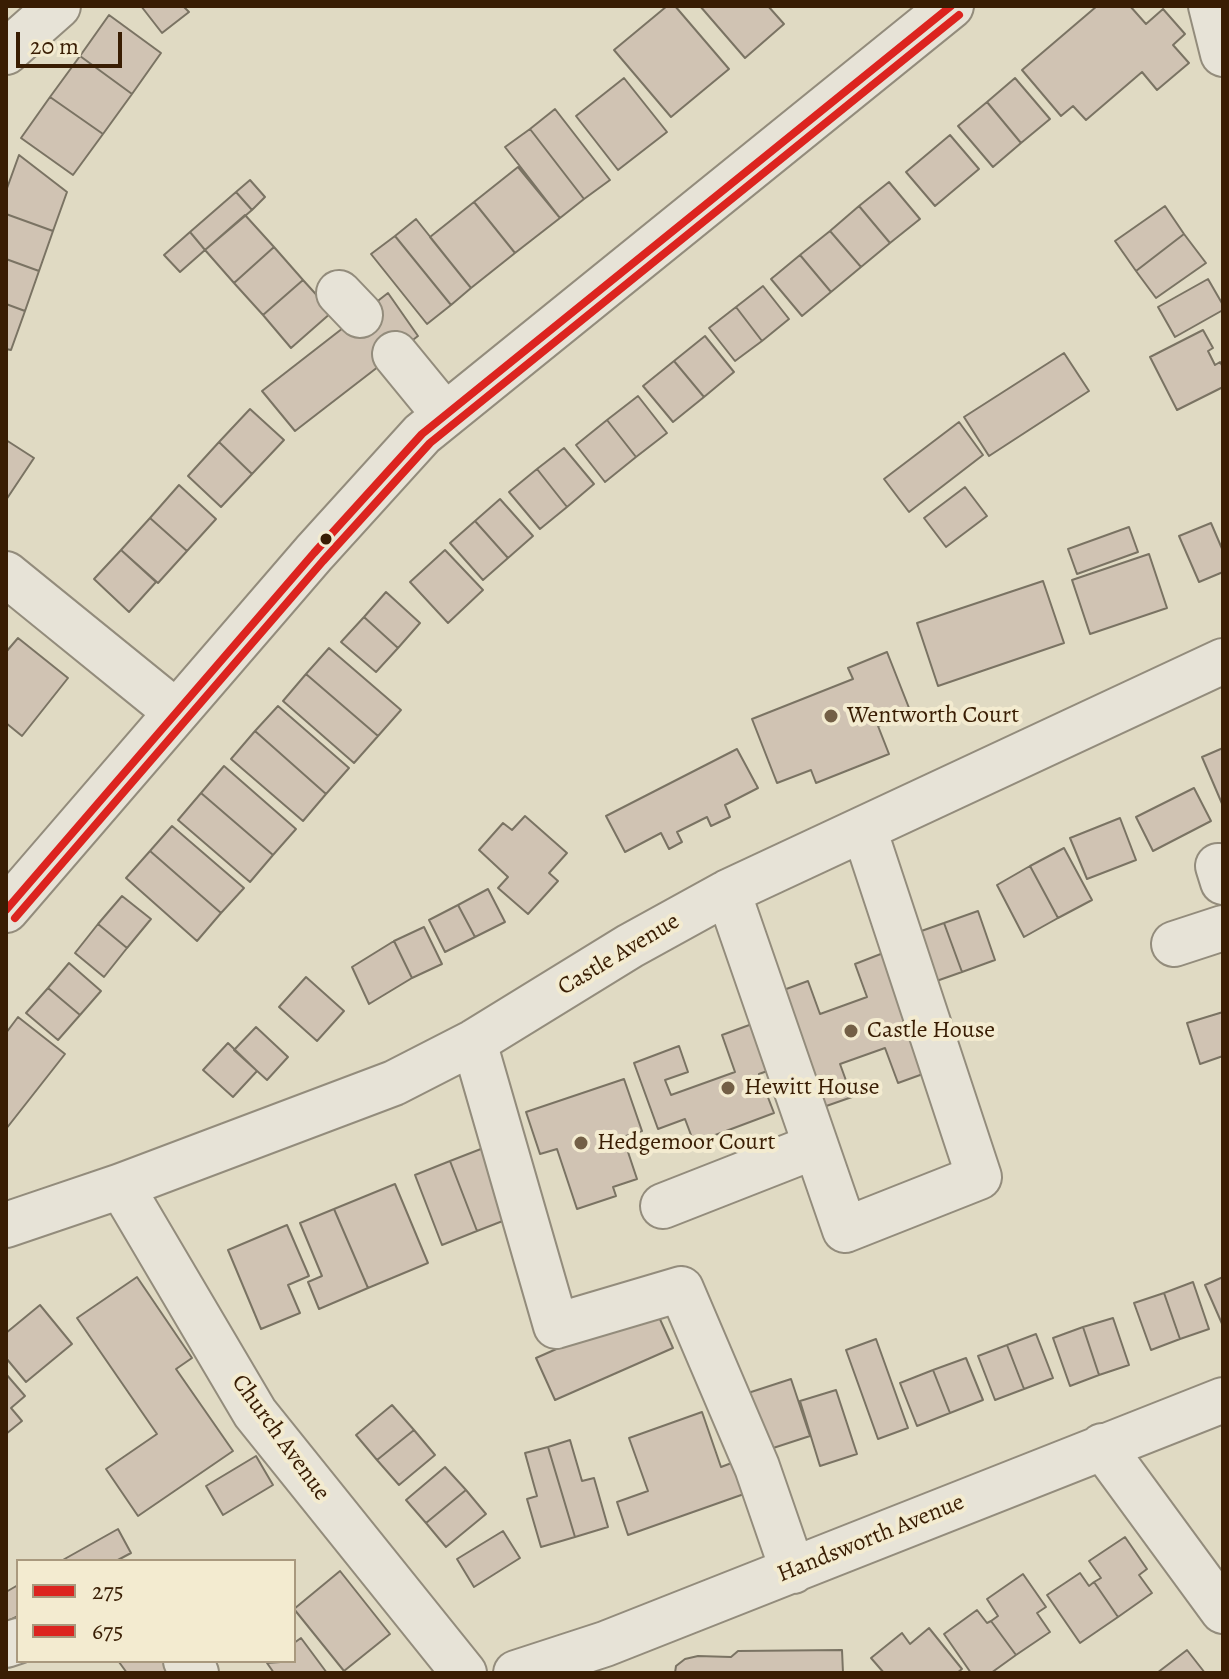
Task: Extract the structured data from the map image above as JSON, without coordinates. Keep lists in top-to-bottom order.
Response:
{
  "streets": {
    "street": ["Castle Avenue", "Church Avenue", "Handsworth Avenue"]
  },
  "crossings": [
    ["Castle Avenue", "Church Avenue"]
  ],
  "places": [
    "Wentworth Court",
    "Castle House",
    "Hewitt House",
    "Hedgemoor Court"
  ],
  "lines": ["transit line 275", "transit line 675"],
  "legend": ["275", "675"],
  "scale_bar": "20 m"
}
